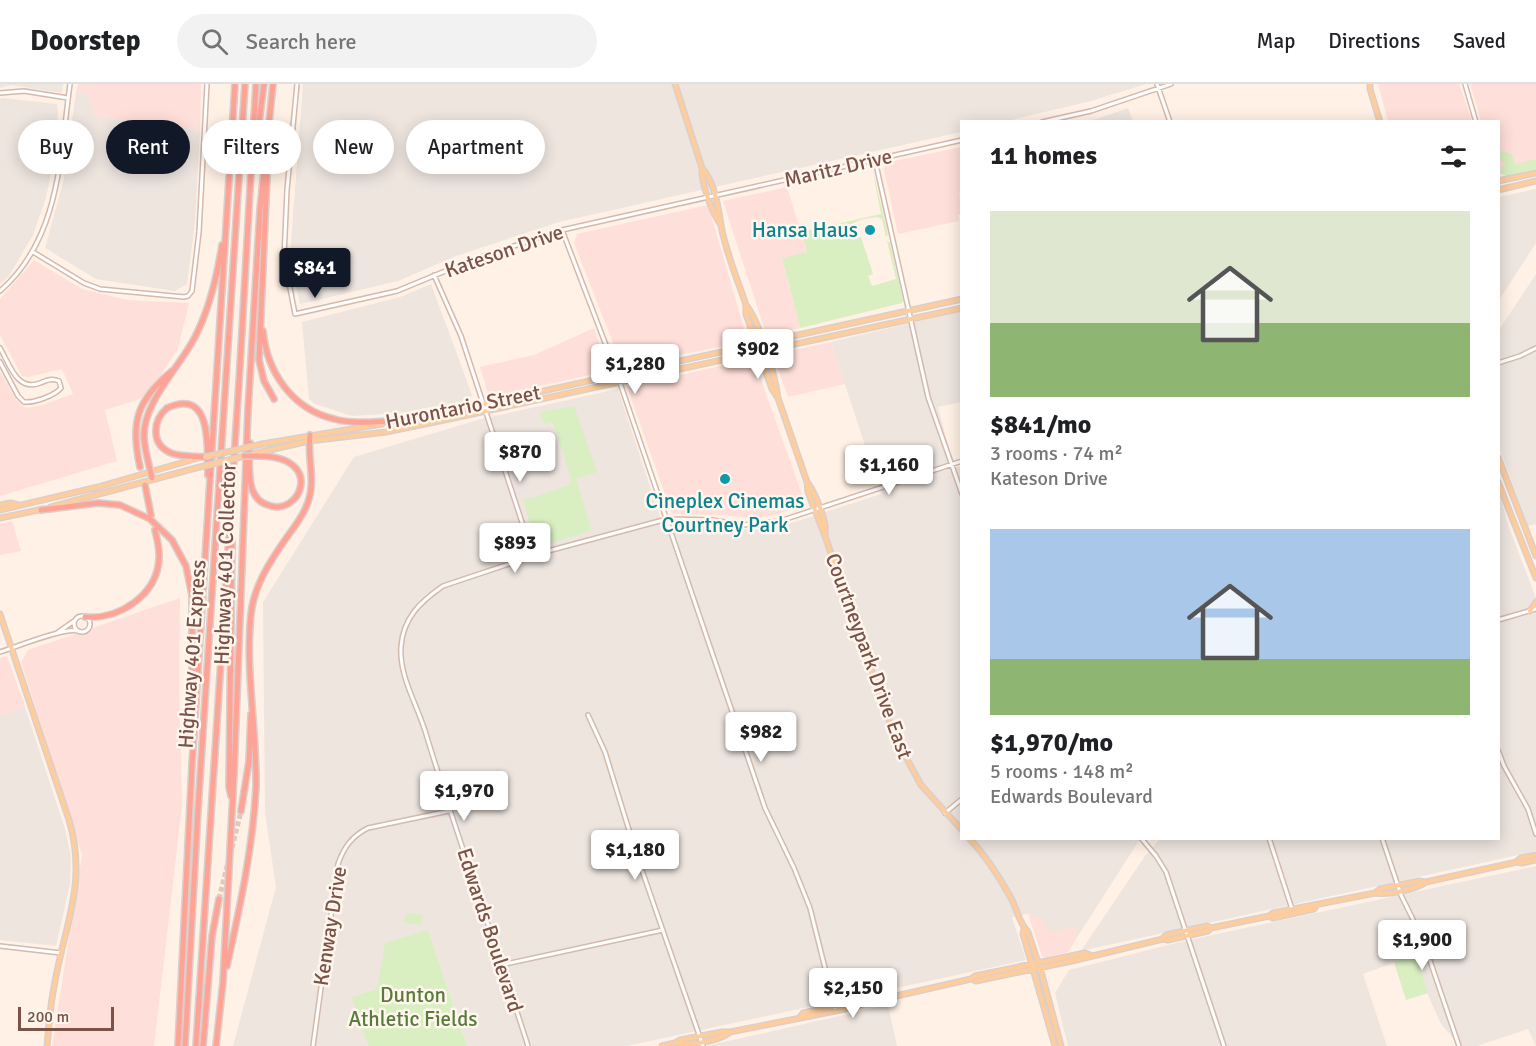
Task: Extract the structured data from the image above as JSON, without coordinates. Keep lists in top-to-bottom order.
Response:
{
  "streets": {
    "highway": ["Highway 401 Collector", "Highway 401 Express"],
    "main road": ["Hurontario Street", "Courtneypark Drive East"],
    "street": [
      "Maritz Drive",
      "Kateson Drive",
      "Kenway Drive",
      "Edwards Boulevard"
    ]
  },
  "crossings": [
    ["Maritz Drive", "Kateson Drive"],
    ["Hurontario Street", "Courtneypark Drive East"],
    ["Courtneypark Drive East", "Edwards Boulevard"],
    ["Kenway Drive", "Edwards Boulevard"]
  ],
  "parks": ["Dunton Athletic Fields"],
  "places": ["Hansa Haus", "Cineplex Cinemas Courtney Park"],
  "scale_bar": "200 m",
  "page": {
    "header": "Doorstep",
    "search": "Search here",
    "nav": ["Map", "Directions", "Saved"],
    "chip": [
      "Buy",
      "Rent",
      "Filters",
      "New",
      "Apartment"
    ],
    "heading": "11 homes",
    "list": [
      {
        "name": "$841/mo",
        "note": "3 rooms · 74 m² · Kateson Drive"
      },
      {
        "name": "$1,970/mo",
        "note": "5 rooms · 148 m² · Edwards Boulevard"
      }
    ],
    "price": [
      "$841",
      "$902",
      "$1,280",
      "$870",
      "$1,160",
      "$893",
      "$982",
      "$1,970",
      "$1,180",
      "$1,900",
      "$2,150"
    ],
    "scale": "200 m"
  }
}
